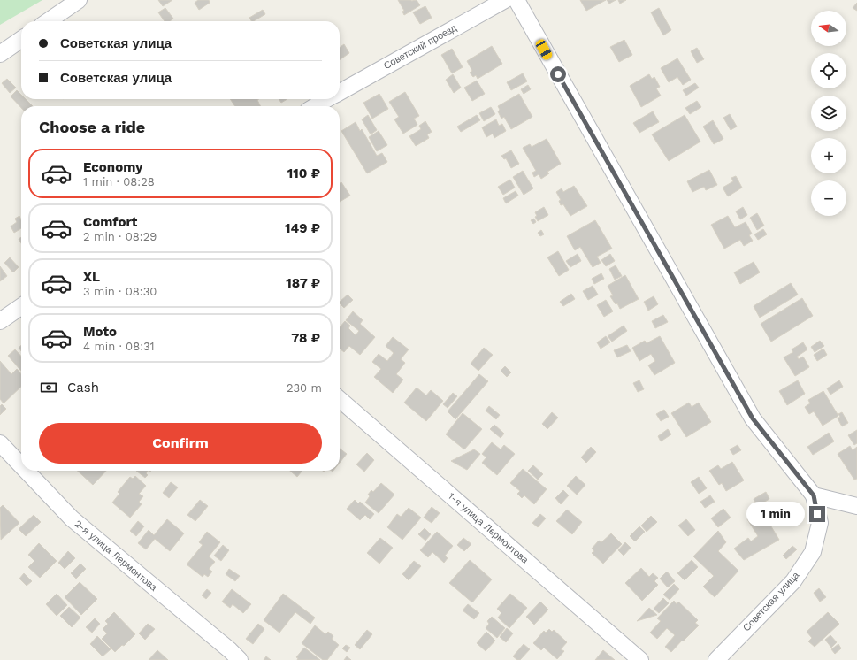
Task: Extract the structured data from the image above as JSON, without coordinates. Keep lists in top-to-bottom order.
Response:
{
  "streets": {
    "street": [
      "Советский проезд",
      "1-я улица Лермонтова",
      "2-я улица Лермонтова",
      "Советская улица"
    ]
  },
  "north": "left",
  "page": {
    "map_buttons": ["+", "−"],
    "banner": ["Советская улица", "Советская улица"],
    "heading": "Choose a ride",
    "list": [
      {
        "name": "Economy",
        "note": "1 min · 08:28",
        "value": "110 ₽"
      },
      {
        "name": "Comfort",
        "note": "2 min · 08:29",
        "value": "149 ₽"
      },
      {
        "name": "XL",
        "note": "3 min · 08:30",
        "value": "187 ₽"
      },
      {
        "name": "Moto",
        "note": "4 min · 08:31",
        "value": "78 ₽"
      }
    ],
    "pay": ["Cash", "230 m"],
    "buttons": "Confirm",
    "bubble": "1 min"
  }
}
